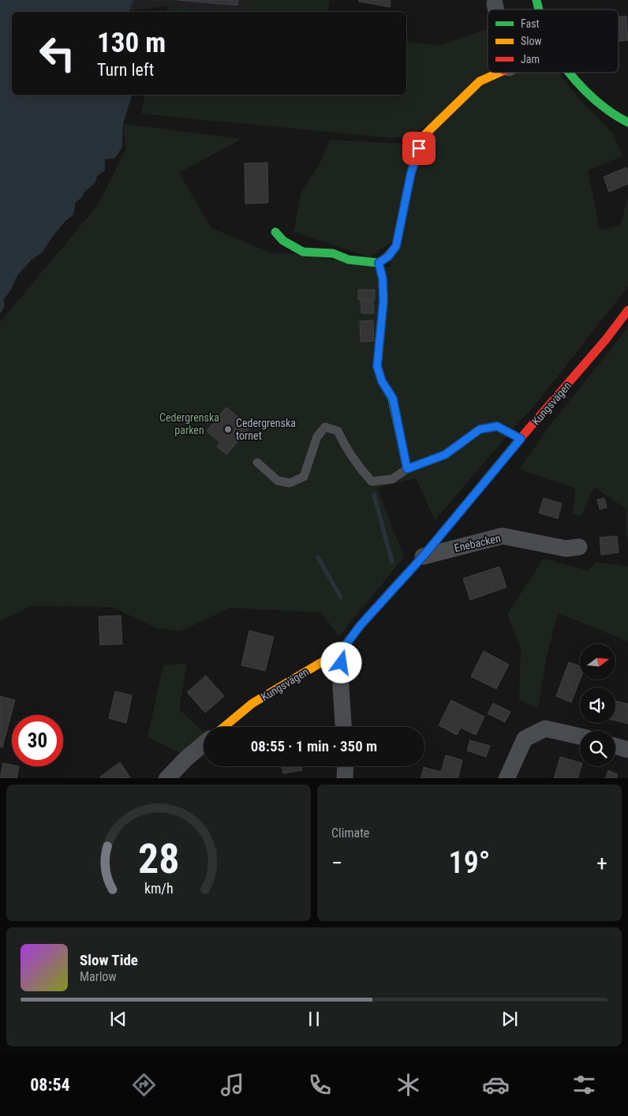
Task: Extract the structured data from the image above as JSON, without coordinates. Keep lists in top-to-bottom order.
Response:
{
  "streets": {
    "street": ["Kungsvägen", "Enebacken"]
  },
  "crossings": [
    ["Kungsvägen", "Enebacken"]
  ],
  "parks": ["Cedergrenska parken"],
  "places": ["Cedergrenska tornet"],
  "legend": ["Fast", "Slow", "Jam"],
  "north": "right",
  "page": {
    "turn": ["130 m", "Turn left"],
    "limit": "30",
    "trip": "08:55 · 1 min · 350 m",
    "tile": "Climate",
    "heat": ["−", "19°", "+"],
    "song": ["Slow Tide", "Marlow"],
    "tabs": "08:54",
    "gauge": ["28", "km/h"]
  }
}
